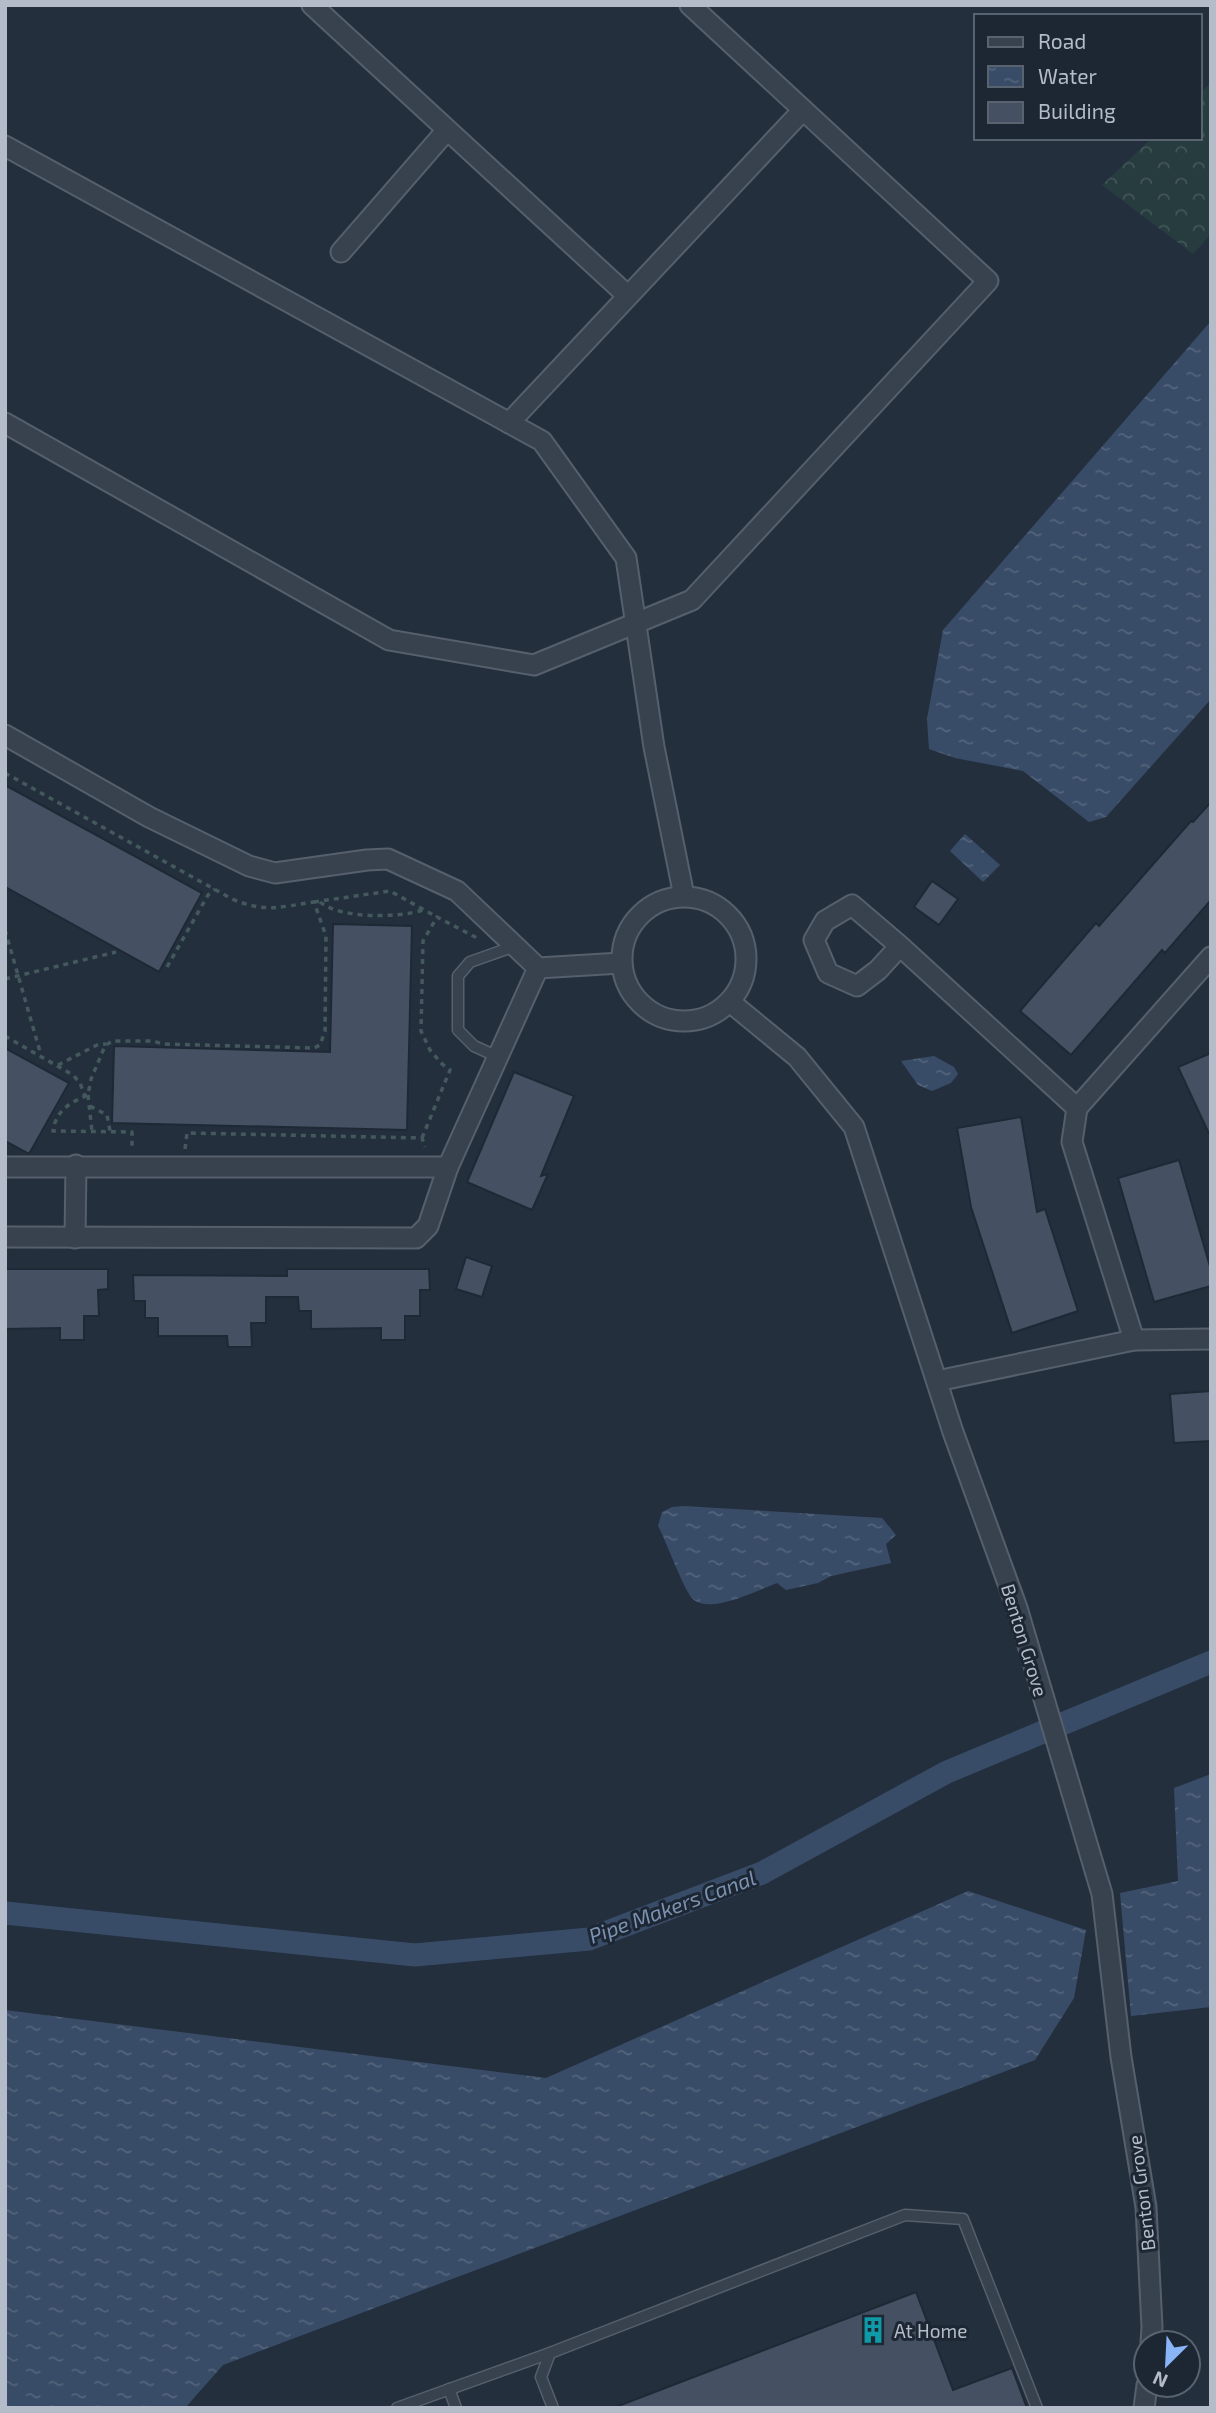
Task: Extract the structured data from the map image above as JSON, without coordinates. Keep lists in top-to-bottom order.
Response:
{
  "streets": {
    "street": ["Benton Grove"]
  },
  "water": ["Pipe Makers Canal"],
  "places": {
    "building": ["At Home"]
  },
  "legend": ["Road", "Water", "Building"],
  "north": "bottom left"
}
